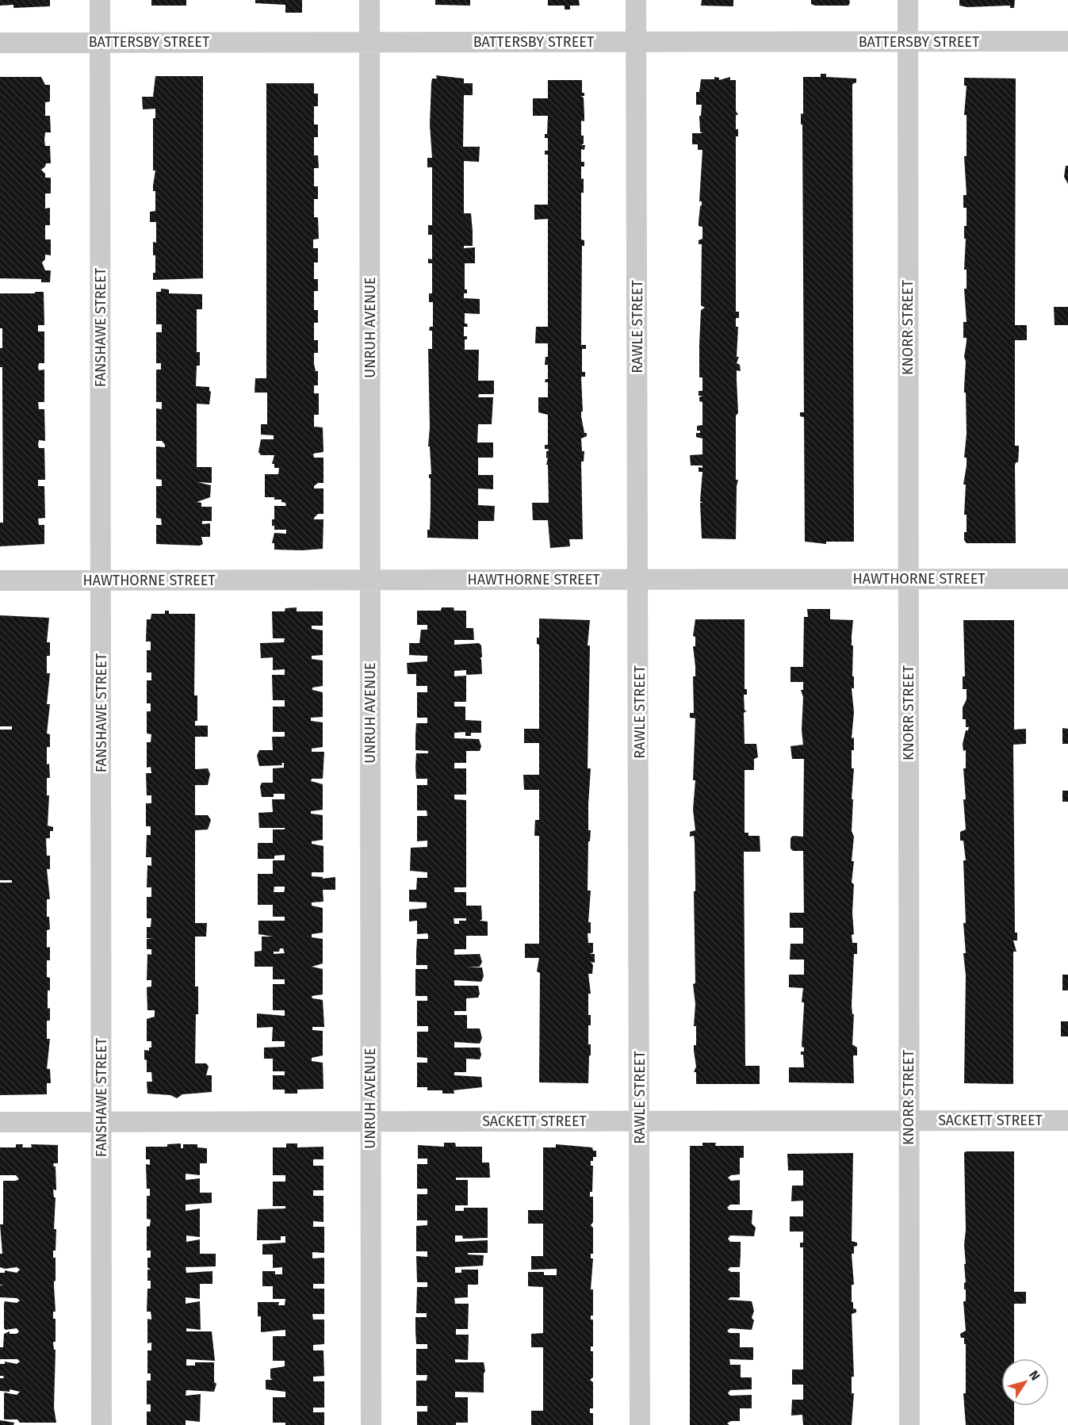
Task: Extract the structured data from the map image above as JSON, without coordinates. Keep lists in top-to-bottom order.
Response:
{
  "streets": {
    "street": [
      "BATTERSBY STREET",
      "RAWLE STREET",
      "FANSHAWE STREET",
      "UNRUH AVENUE",
      "KNORR STREET",
      "HAWTHORNE STREET",
      "SACKETT STREET"
    ]
  },
  "crossings": [
    ["BATTERSBY STREET", "RAWLE STREET"],
    ["BATTERSBY STREET", "FANSHAWE STREET"],
    ["BATTERSBY STREET", "UNRUH AVENUE"],
    ["BATTERSBY STREET", "KNORR STREET"],
    ["RAWLE STREET", "HAWTHORNE STREET"],
    ["RAWLE STREET", "SACKETT STREET"],
    ["FANSHAWE STREET", "HAWTHORNE STREET"],
    ["FANSHAWE STREET", "SACKETT STREET"],
    ["UNRUH AVENUE", "HAWTHORNE STREET"],
    ["UNRUH AVENUE", "SACKETT STREET"],
    ["KNORR STREET", "HAWTHORNE STREET"],
    ["KNORR STREET", "SACKETT STREET"]
  ],
  "north": "top right"
}
